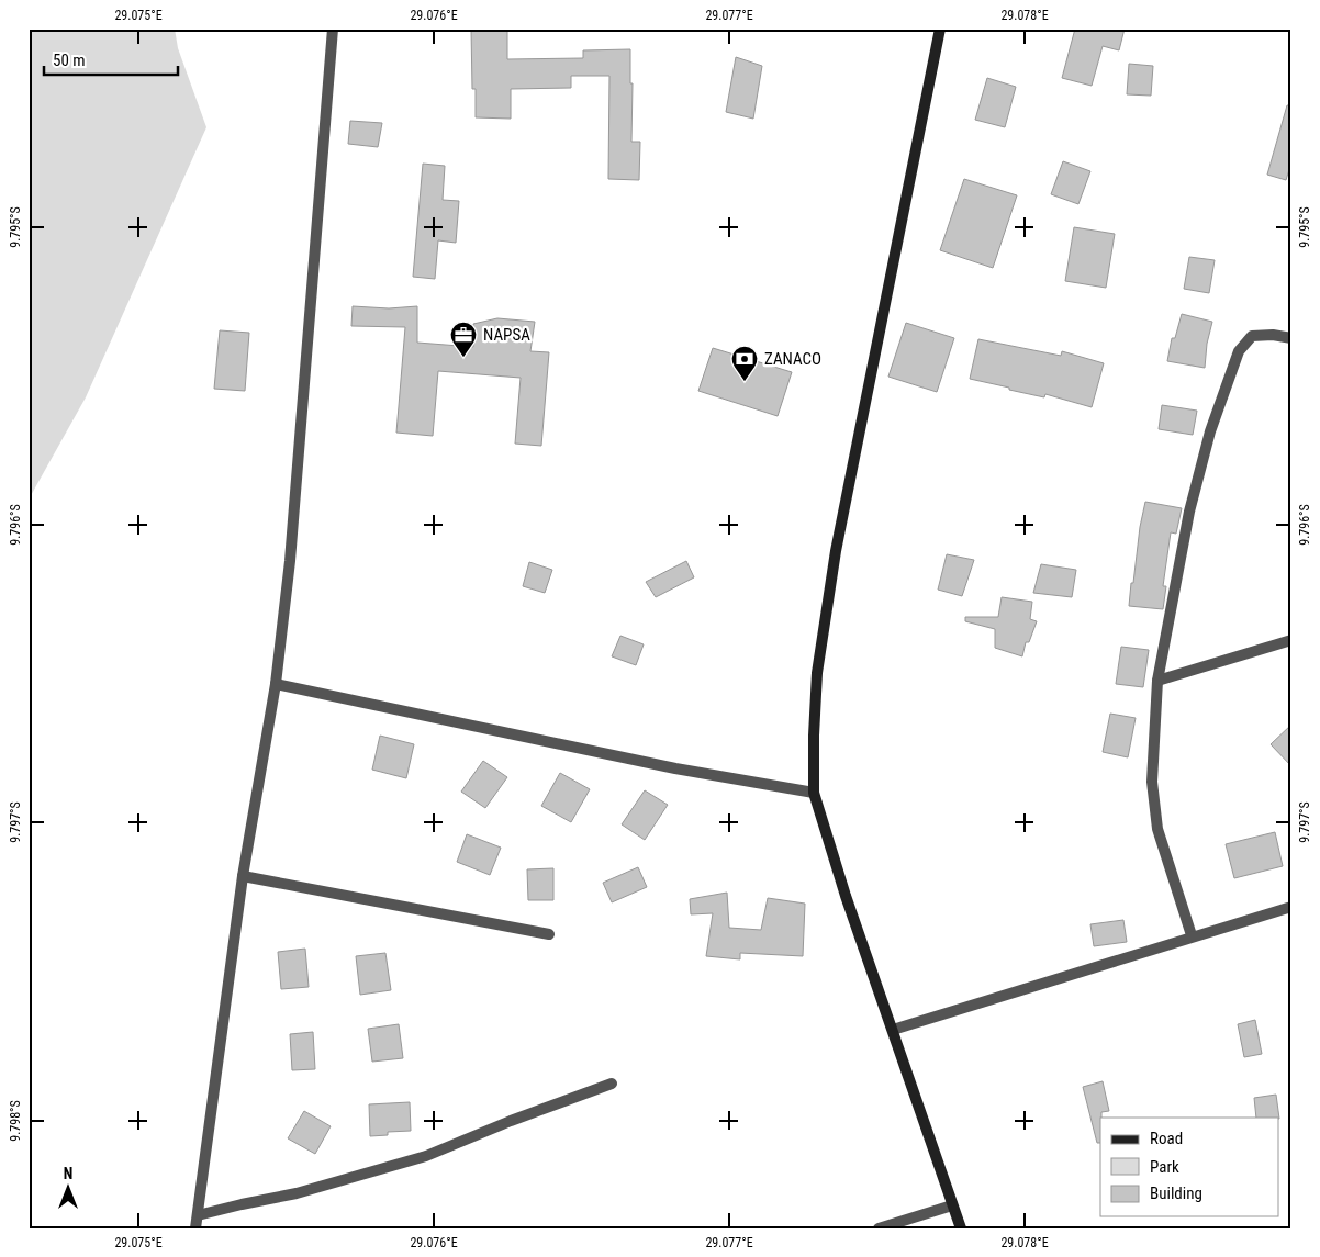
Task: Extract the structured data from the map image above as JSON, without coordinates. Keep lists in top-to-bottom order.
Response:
{
  "places": {
    "office": ["NAPSA"],
    "bank": ["ZANACO"]
  },
  "legend": ["Road", "Park", "Building"],
  "scale_bar": "50 m",
  "north": "top",
  "coordinates": [
    "29.075°E",
    "29.076°E",
    "29.077°E",
    "29.078°E",
    "9.795°S",
    "9.796°S",
    "9.797°S",
    "9.798°S"
  ]
}
